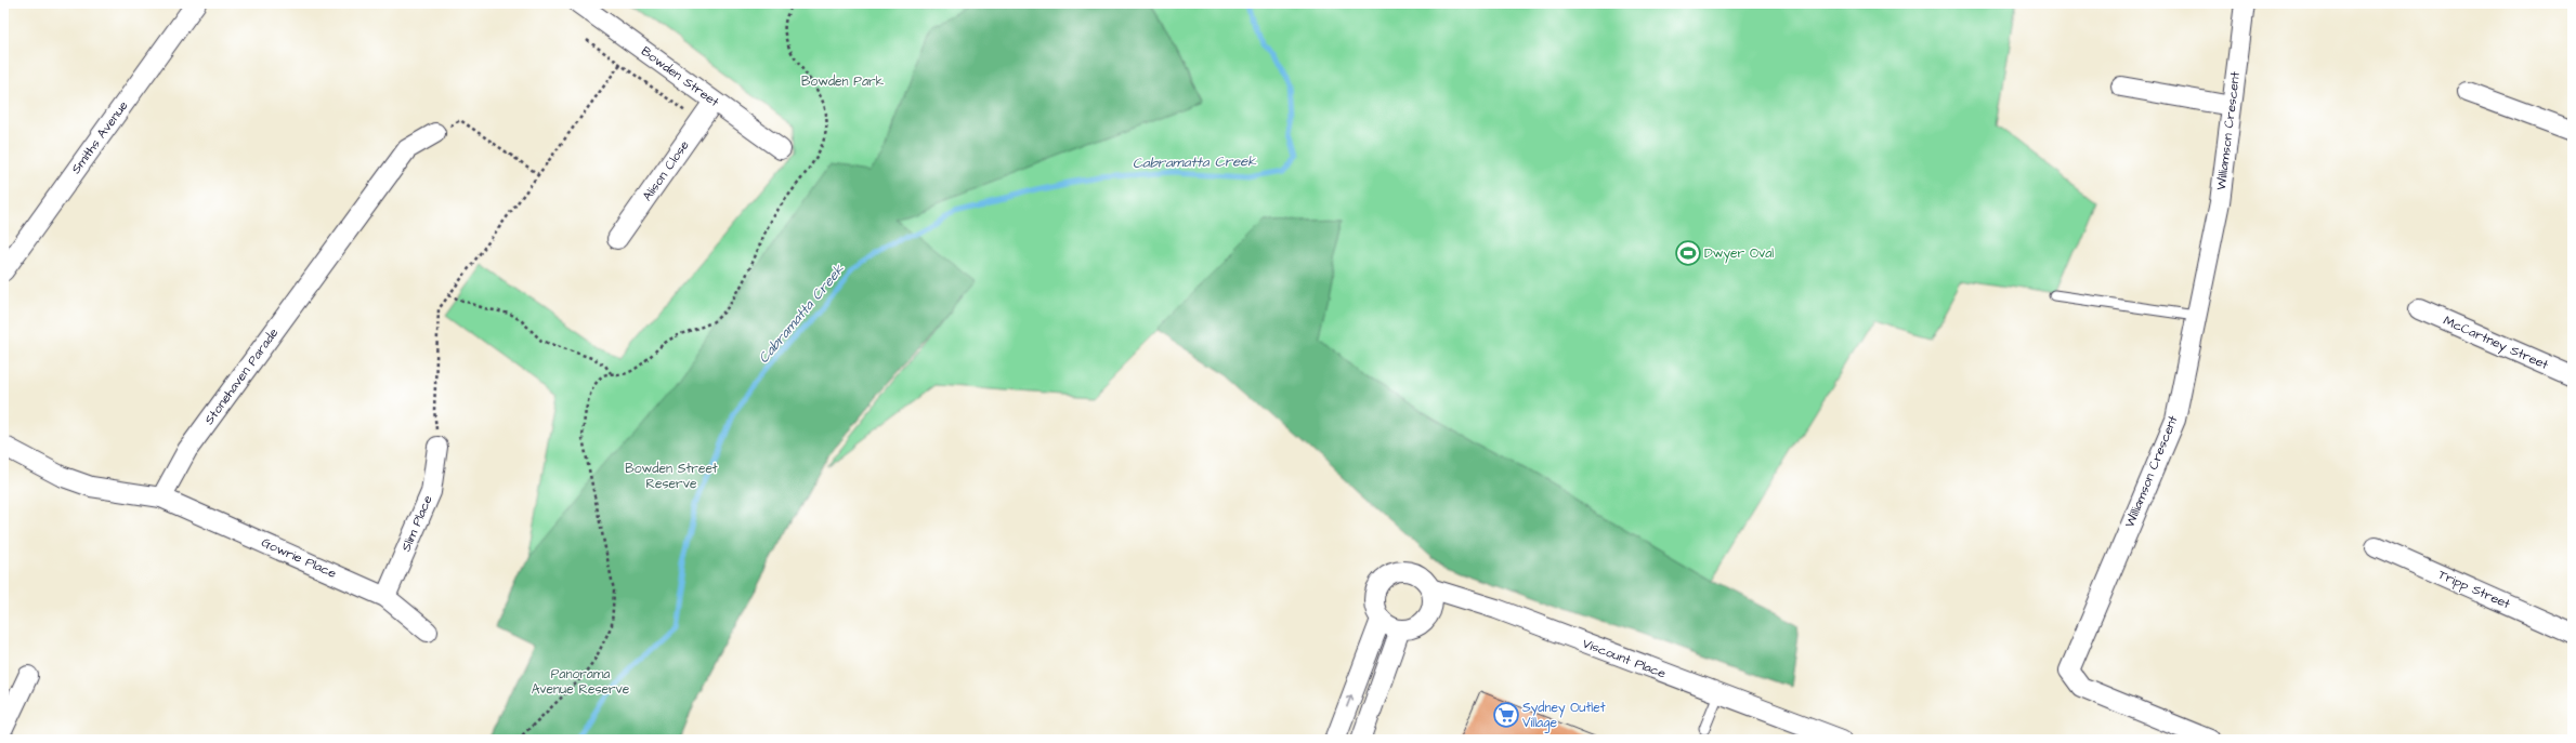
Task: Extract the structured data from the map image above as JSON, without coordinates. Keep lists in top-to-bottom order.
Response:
{
  "streets": {
    "street": [
      "Bowden Street",
      "Williamson Crescent",
      "Smiths Avenue",
      "Alison Close",
      "McCartney Street",
      "Stonehaven Parade",
      "Slim Place",
      "Gowrie Place",
      "Tripp Street",
      "Viscount Place"
    ]
  },
  "crossings": [
    ["Bowden Street", "Alison Close"],
    ["Stonehaven Parade", "Gowrie Place"],
    ["Slim Place", "Gowrie Place"]
  ],
  "water": ["Cabramatta Creek"],
  "parks": ["Bowden Park", "Bowden Street Reserve", "Panorama Avenue Reserve"],
  "places": {
    "sports": ["Dwyer Oval"],
    "supermarket": ["Sydney Outlet Village"]
  }
}
